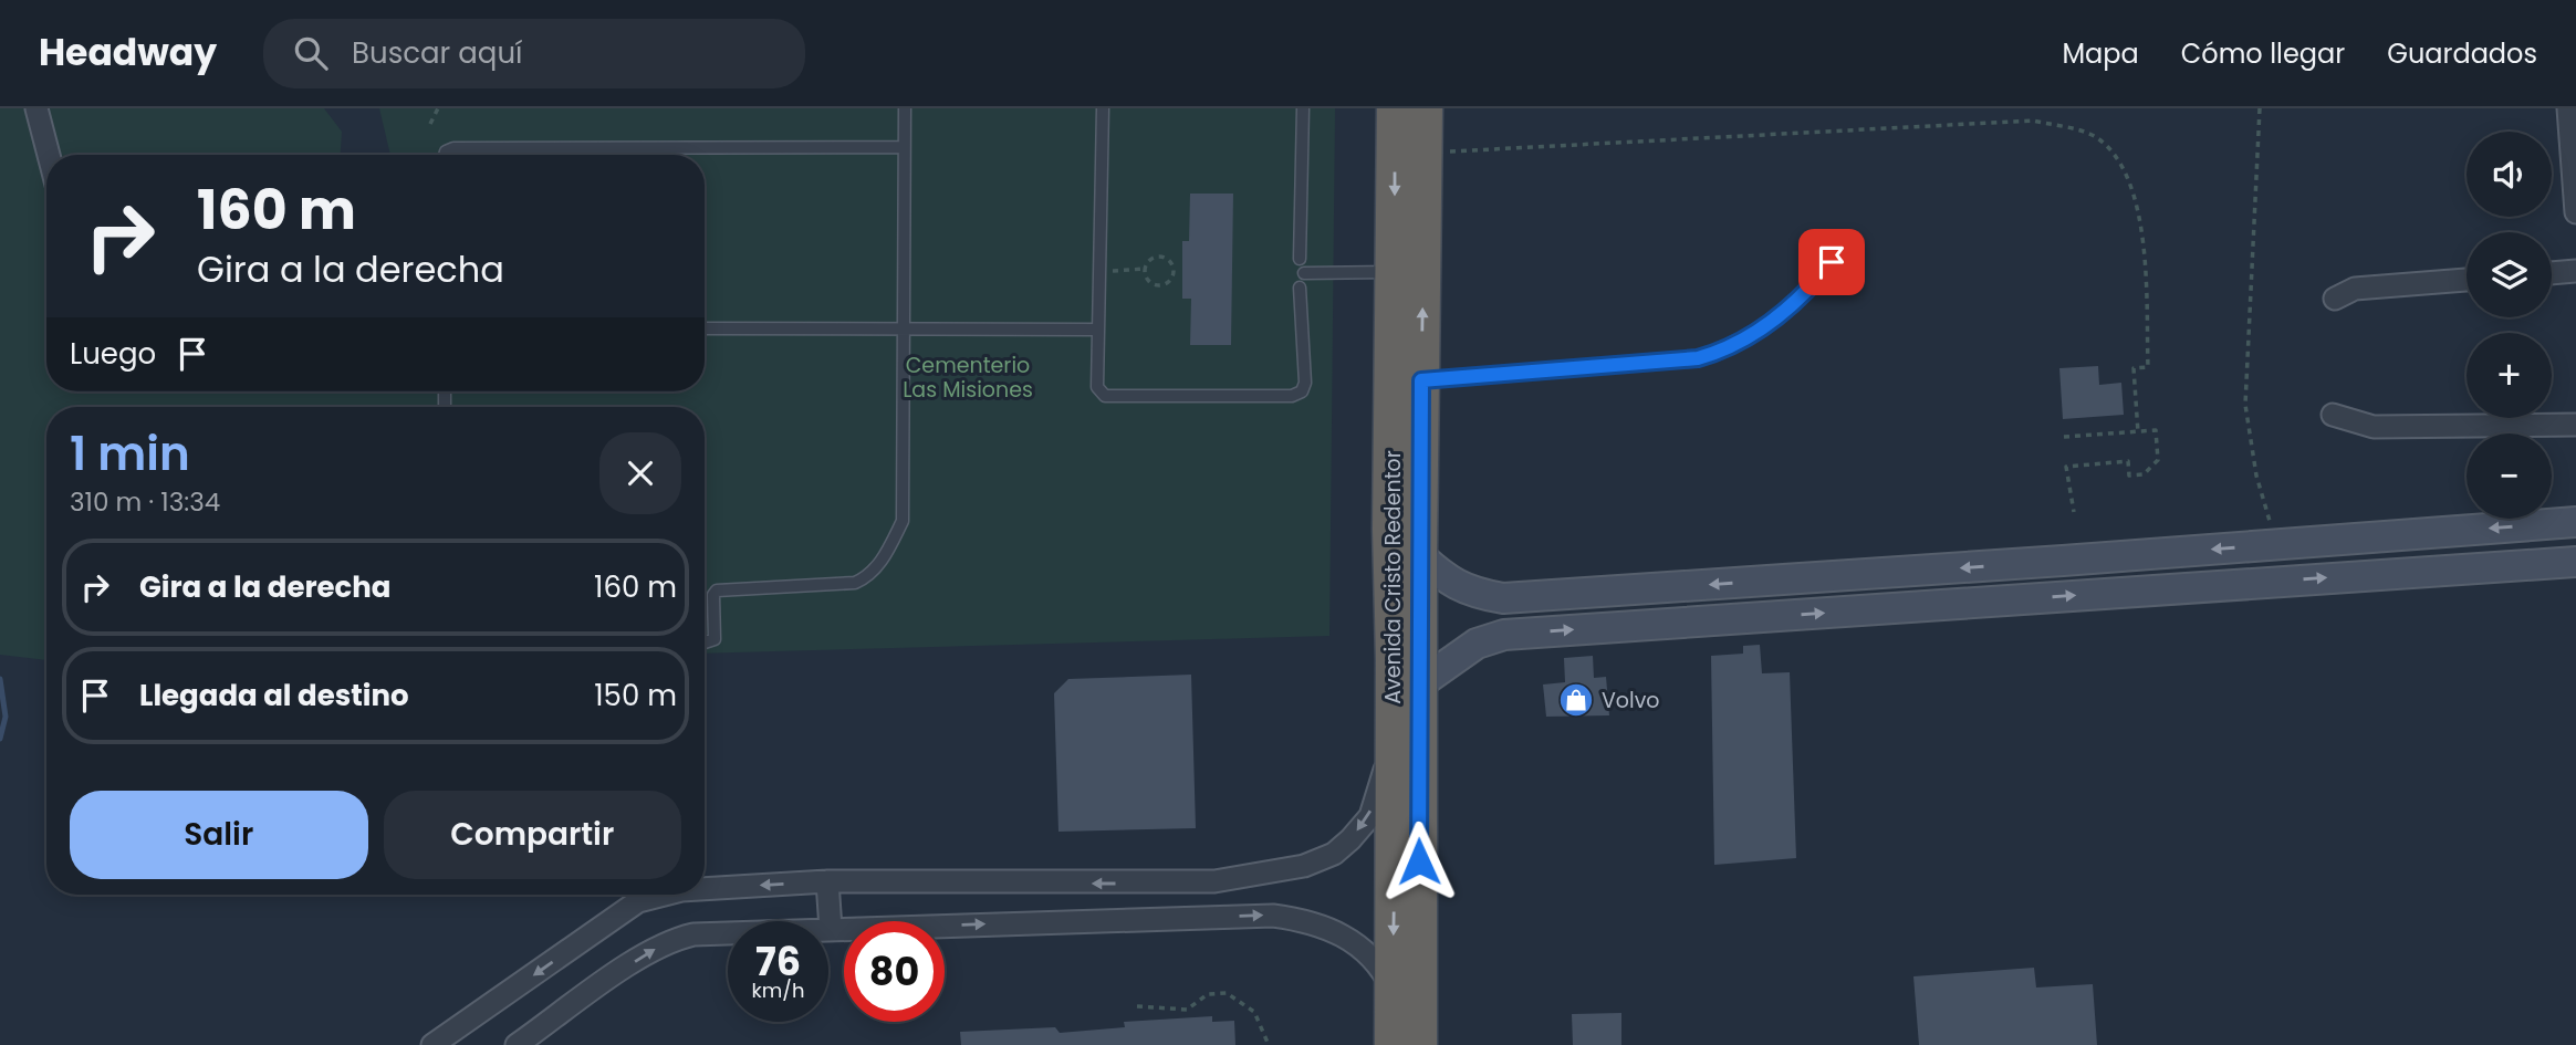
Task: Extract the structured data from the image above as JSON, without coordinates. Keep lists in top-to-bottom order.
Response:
{
  "streets": {
    "highway": ["Avenida Cristo Redentor"]
  },
  "parks": ["Cementerio Las Misiones"],
  "places": {
    "shop": ["Volvo"]
  },
  "page": {
    "header": "Headway",
    "search": "Buscar aquí",
    "nav": ["Mapa", "Cómo llegar", "Guardados"],
    "map_buttons": ["+", "−"],
    "turn": ["160 m", "Gira a la derecha"],
    "then": "Luego",
    "heading": ["1 min", "310 m · 13:34"],
    "list": [
      {
        "name": "Gira a la derecha",
        "value": "160 m"
      },
      {
        "name": "Llegada al destino",
        "value": "150 m"
      }
    ],
    "buttons": ["Salir", "Compartir"],
    "speed": "76 km/h",
    "limit": "80"
  }
}
